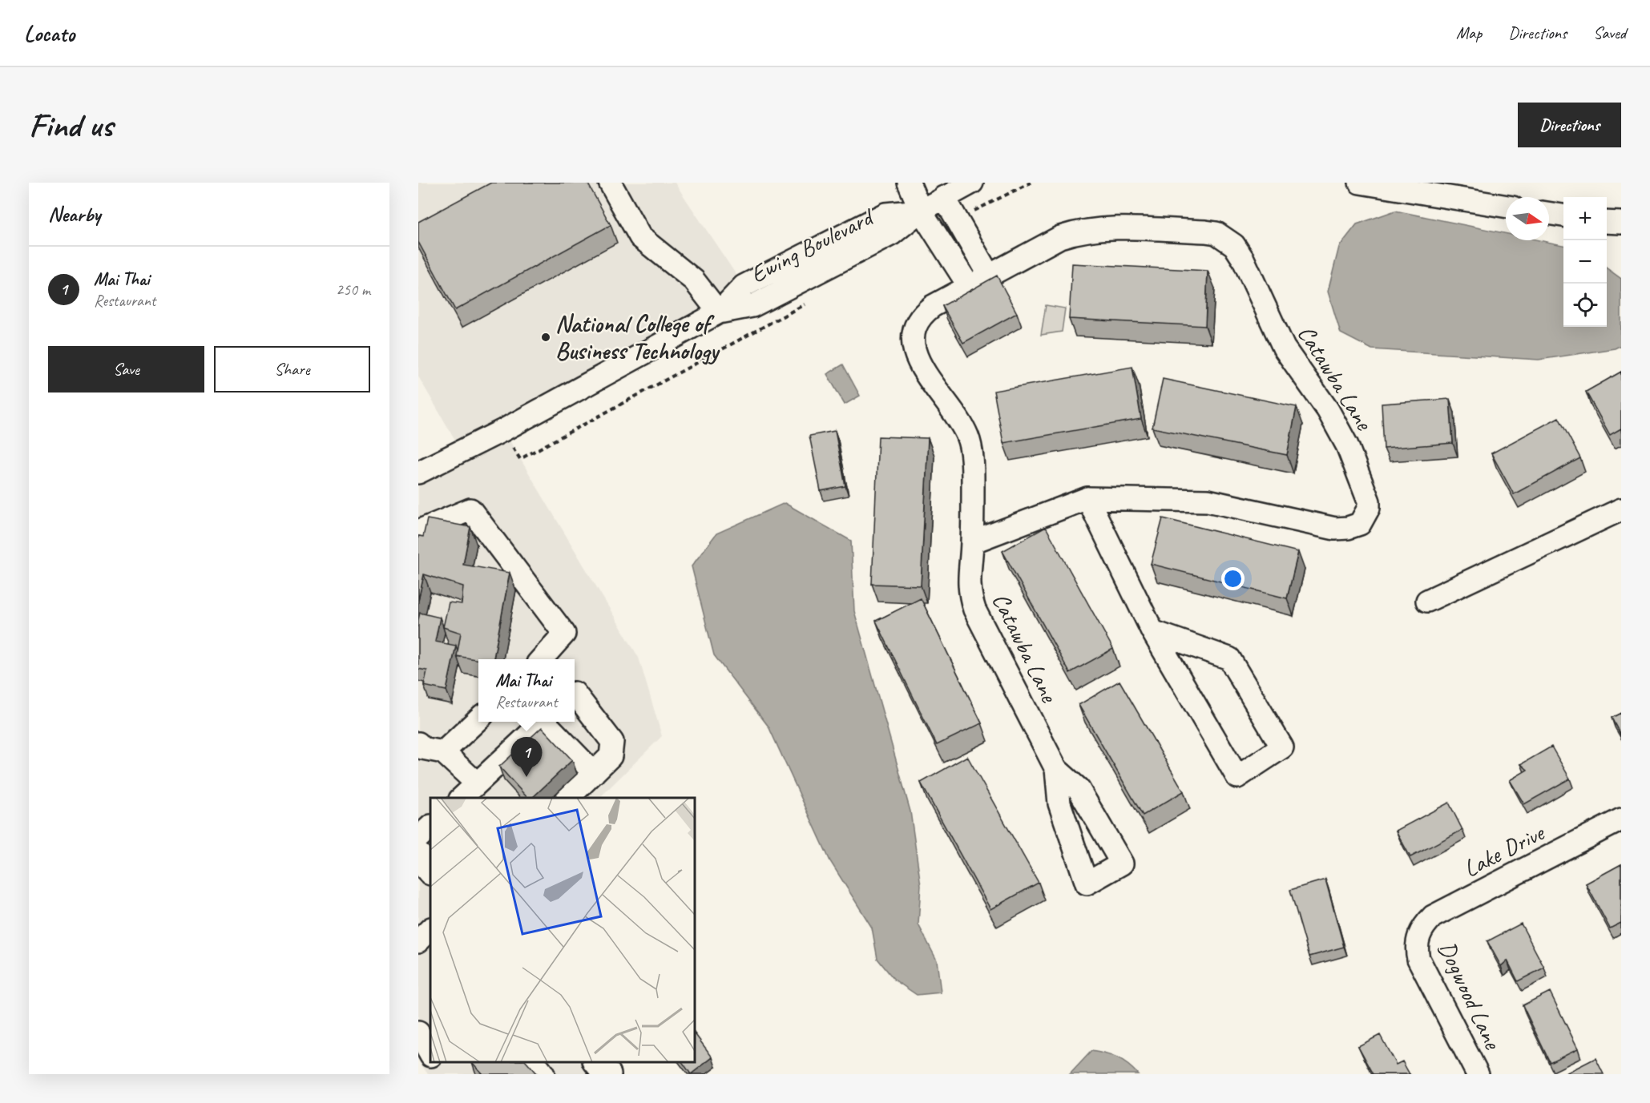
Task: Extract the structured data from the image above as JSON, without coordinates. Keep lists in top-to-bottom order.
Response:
{
  "streets": {
    "street": [
      "Ewing Boulevard",
      "Catawba Lane",
      "Lake Drive",
      "Dogwood Lane"
    ]
  },
  "crossings": [
    ["Lake Drive", "Dogwood Lane"]
  ],
  "places": ["National College of Business Technology"],
  "north": "right",
  "page": {
    "header": "Locato",
    "nav": ["Map", "Directions", "Saved"],
    "buttons": [
      "Directions",
      ["Save", "Share"]
    ],
    "title": "Find us",
    "heading": "Nearby",
    "map_buttons": ["+", "−"],
    "list": [
      {
        "mark": "1",
        "name": "Mai Thai",
        "note": "Restaurant",
        "value": "250 m"
      }
    ],
    "popup": ["Mai Thai", "Restaurant"],
    "pins": "1"
  }
}
